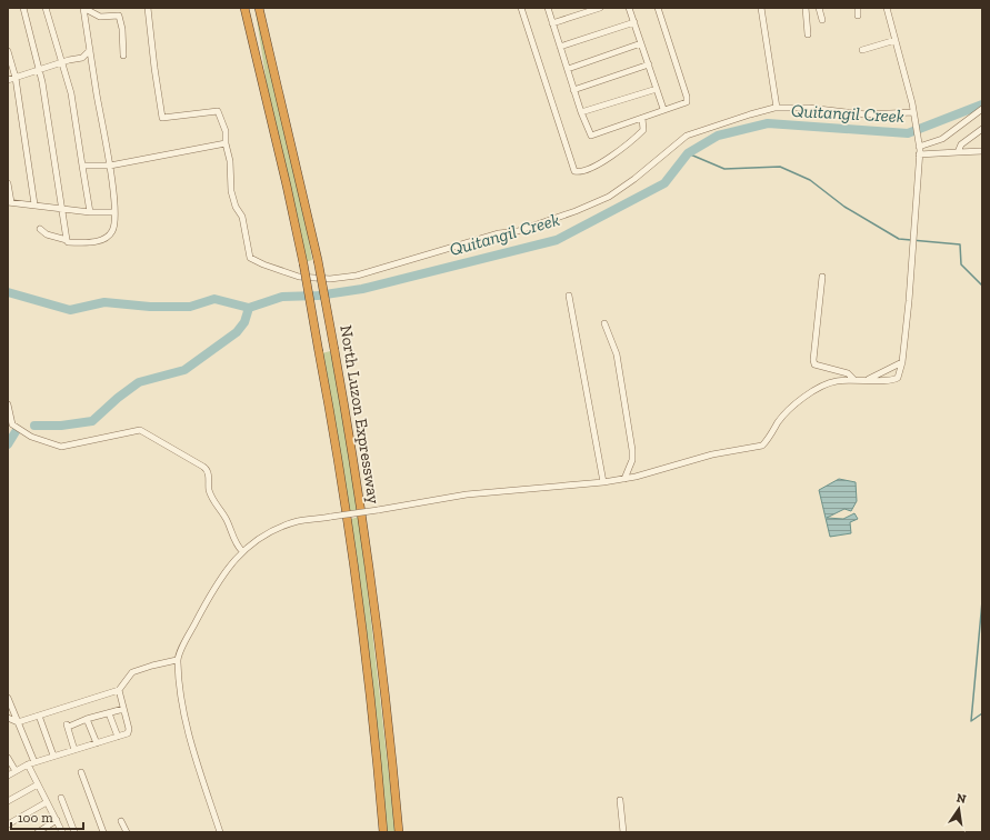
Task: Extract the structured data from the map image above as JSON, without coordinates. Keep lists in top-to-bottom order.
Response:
{
  "streets": {
    "highway": ["North Luzon Expressway"]
  },
  "water": ["Quitangil Creek"],
  "scale_bar": "100 m",
  "north": "top"
}
